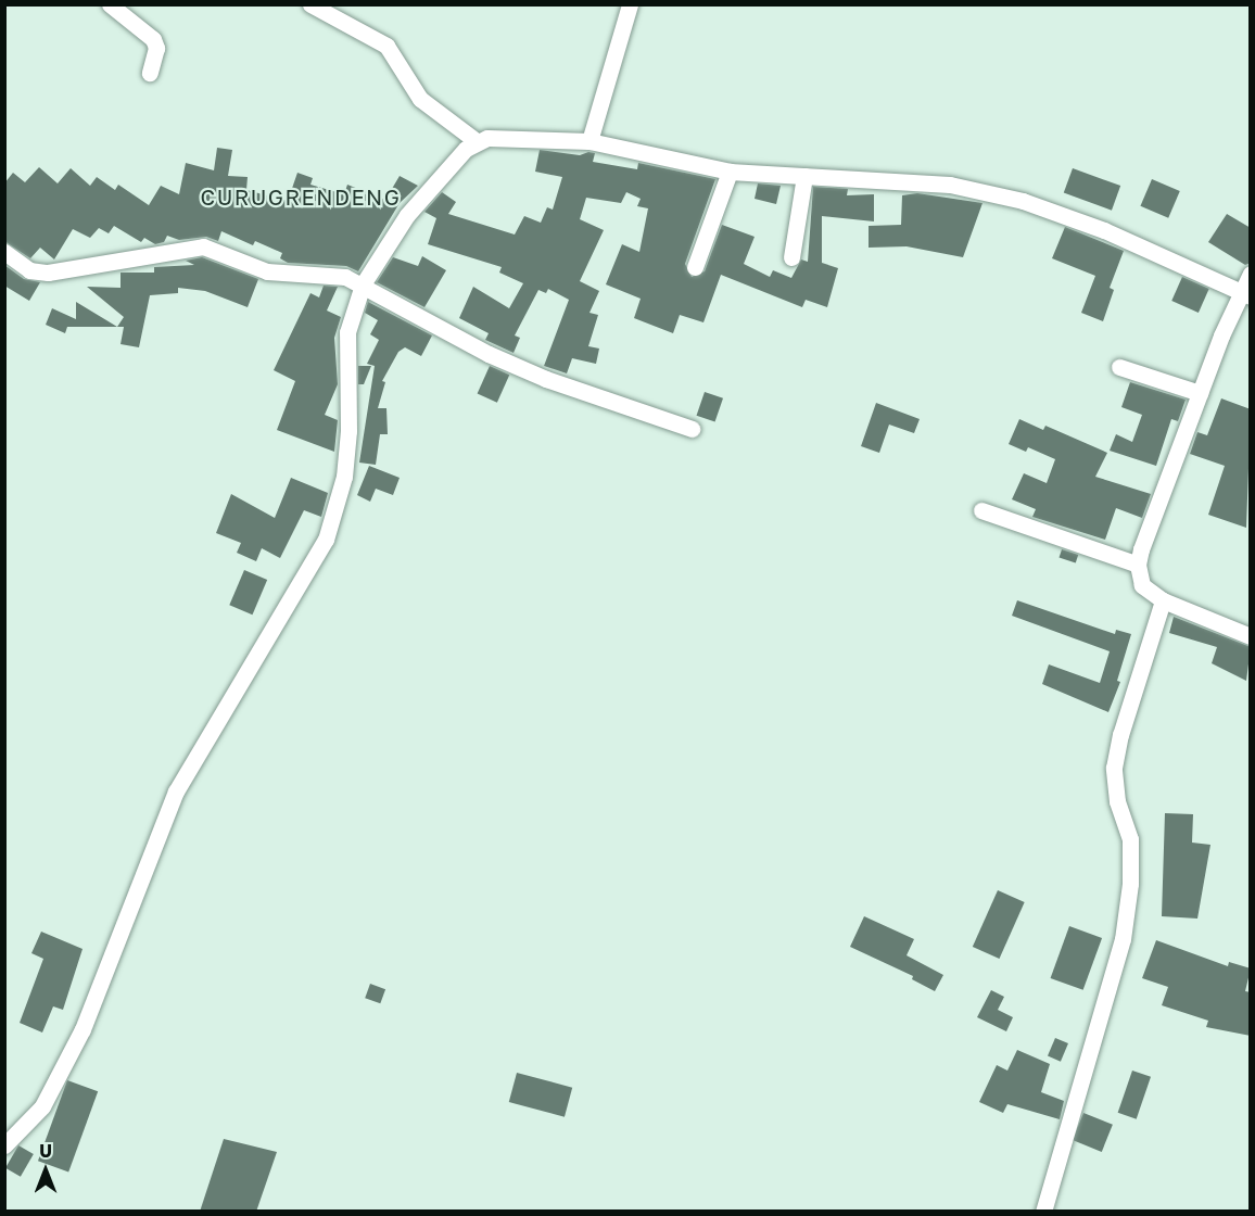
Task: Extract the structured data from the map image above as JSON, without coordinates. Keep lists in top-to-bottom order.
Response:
{
  "districts": ["CURUGRENDENG"],
  "north": "top"
}
